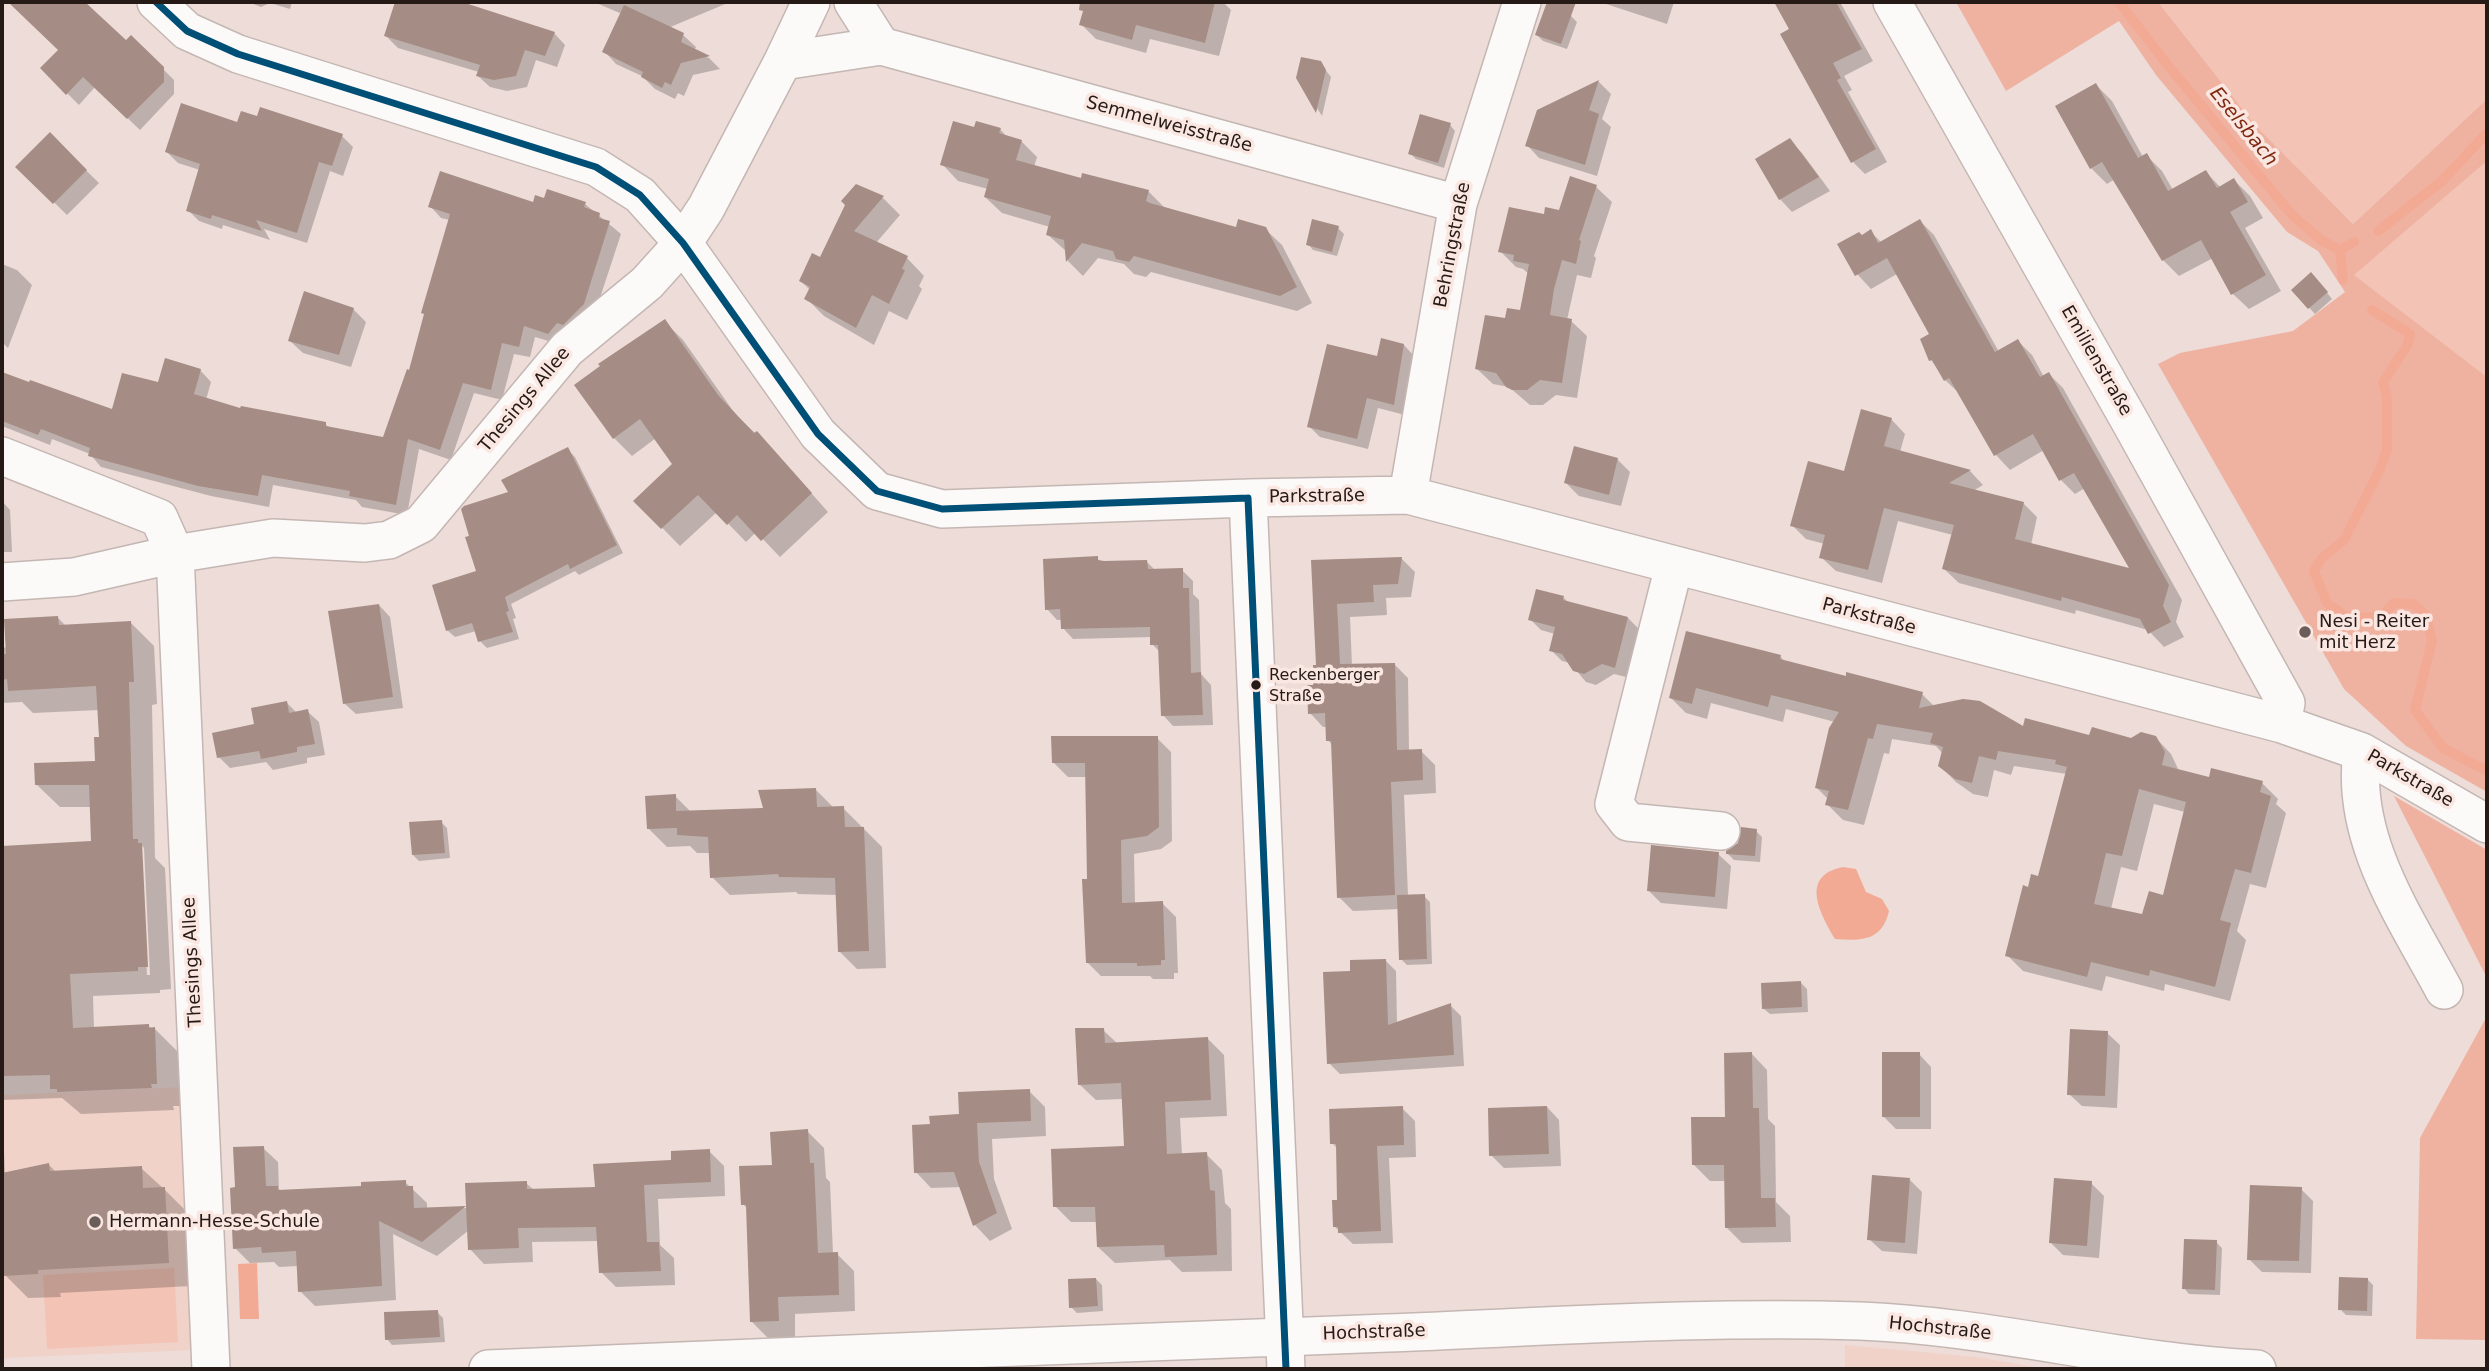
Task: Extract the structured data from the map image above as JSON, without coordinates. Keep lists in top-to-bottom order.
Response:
{
  "streets": {
    "street": [
      "Semmelweisstraße",
      "Behringstraße",
      "Emilienstraße",
      "Thesings Allee",
      "Parkstraße",
      "Hochstraße"
    ]
  },
  "crossings": [
    ["Semmelweisstraße", "Behringstraße"],
    ["Semmelweisstraße", "Thesings Allee"],
    ["Behringstraße", "Parkstraße"],
    ["Emilienstraße", "Parkstraße"],
    ["Thesings Allee", "Parkstraße"]
  ],
  "water": ["Eselsbach"],
  "places": ["Nesi - Reiter mit Herz", "Reckenberger Straße", "Hermann-Hesse-Schule"]
}
